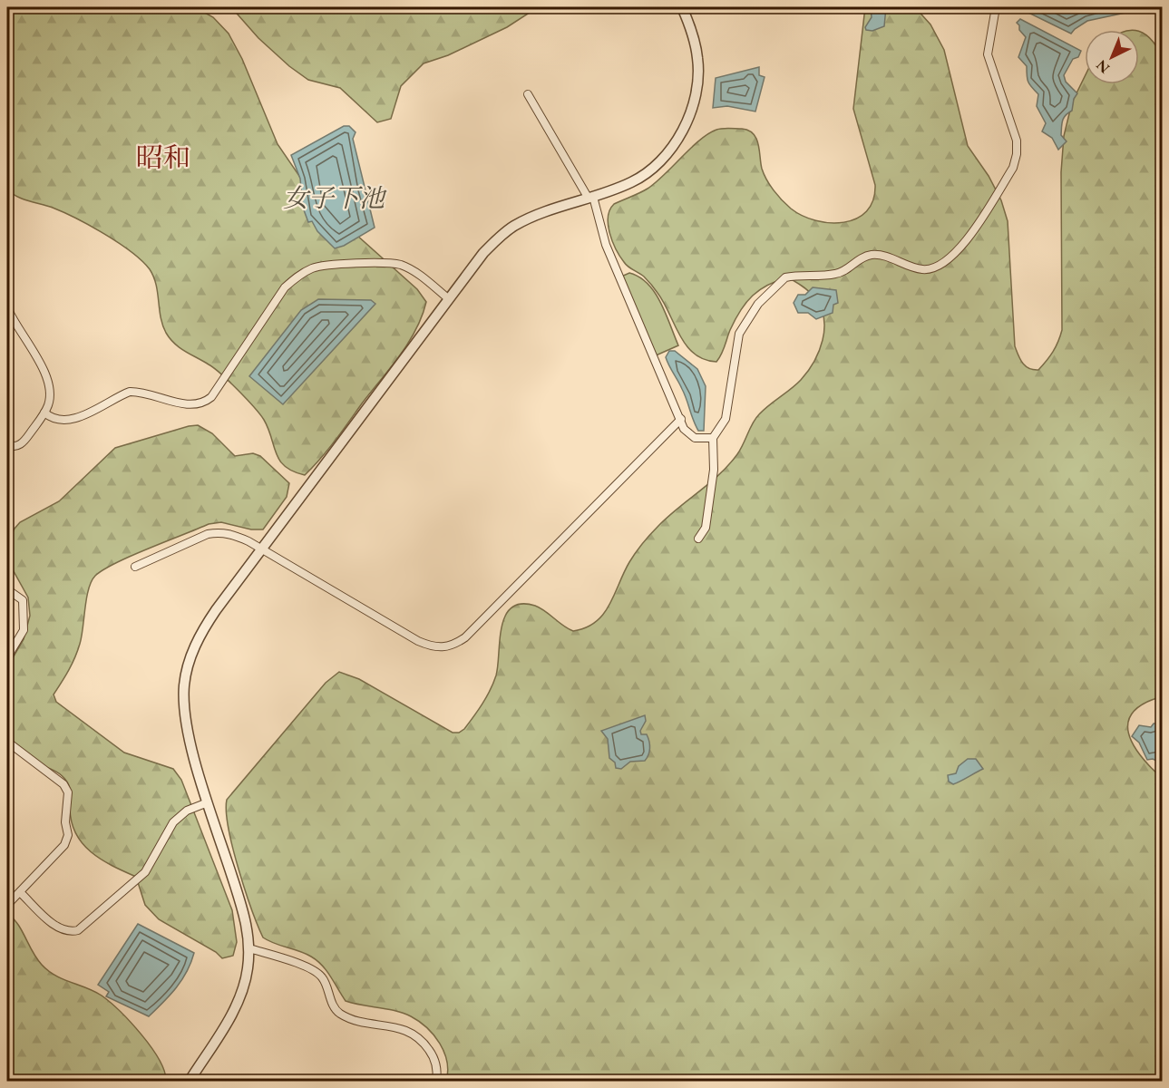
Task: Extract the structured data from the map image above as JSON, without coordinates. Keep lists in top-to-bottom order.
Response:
{
  "districts": ["昭和"],
  "water": ["女子下池"],
  "north": "bottom left"
}
